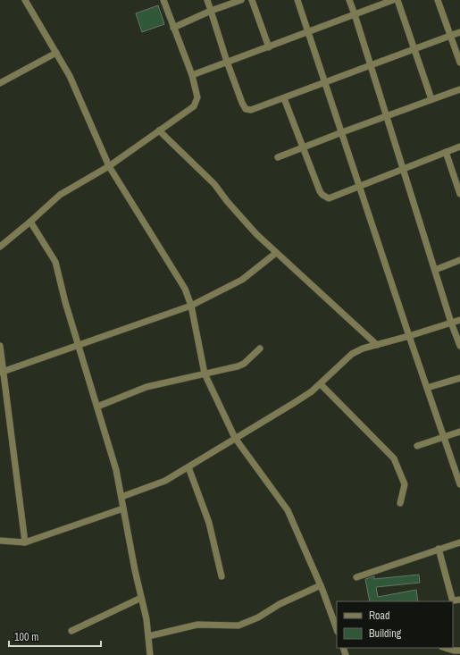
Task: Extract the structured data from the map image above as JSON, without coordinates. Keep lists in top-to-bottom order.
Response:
{
  "legend": ["Road", "Building"],
  "scale_bar": "100 m"
}
